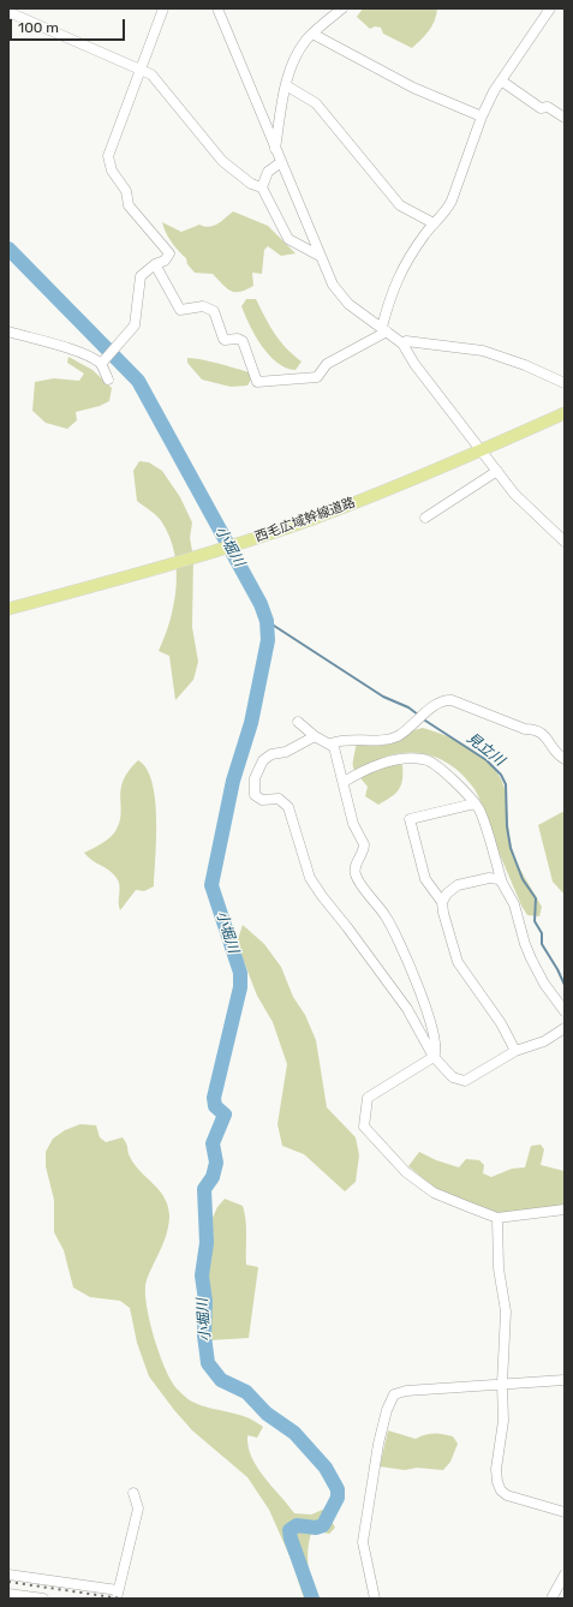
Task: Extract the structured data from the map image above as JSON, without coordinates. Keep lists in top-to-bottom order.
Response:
{
  "streets": {
    "main road": ["西毛広域幹線道路"]
  },
  "water": ["小堀川", "見立川"],
  "scale_bar": "100 m"
}
